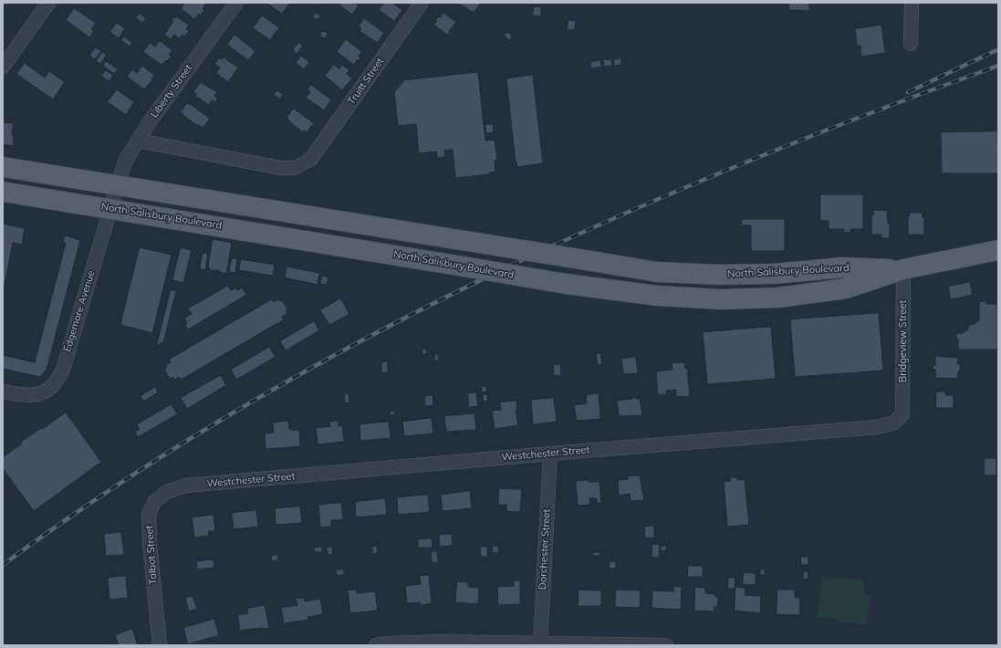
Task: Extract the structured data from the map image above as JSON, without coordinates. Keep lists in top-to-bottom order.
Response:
{
  "streets": {
    "main road": ["North Salisbury Boulevard"],
    "street": [
      "Truitt Street",
      "Liberty Street",
      "Edgemore Avenue",
      "Bridgeview Street",
      "Westchester Street",
      "Dorchester Street",
      "Talbot Street"
    ]
  },
  "crossings": [
    ["Truitt Street", "Liberty Street"],
    ["Liberty Street", "North Salisbury Boulevard"],
    ["Liberty Street", "Edgemore Avenue"],
    ["North Salisbury Boulevard", "Edgemore Avenue"],
    ["North Salisbury Boulevard", "Bridgeview Street"],
    ["Bridgeview Street", "Westchester Street"],
    ["Westchester Street", "Dorchester Street"],
    ["Westchester Street", "Talbot Street"]
  ]
}
